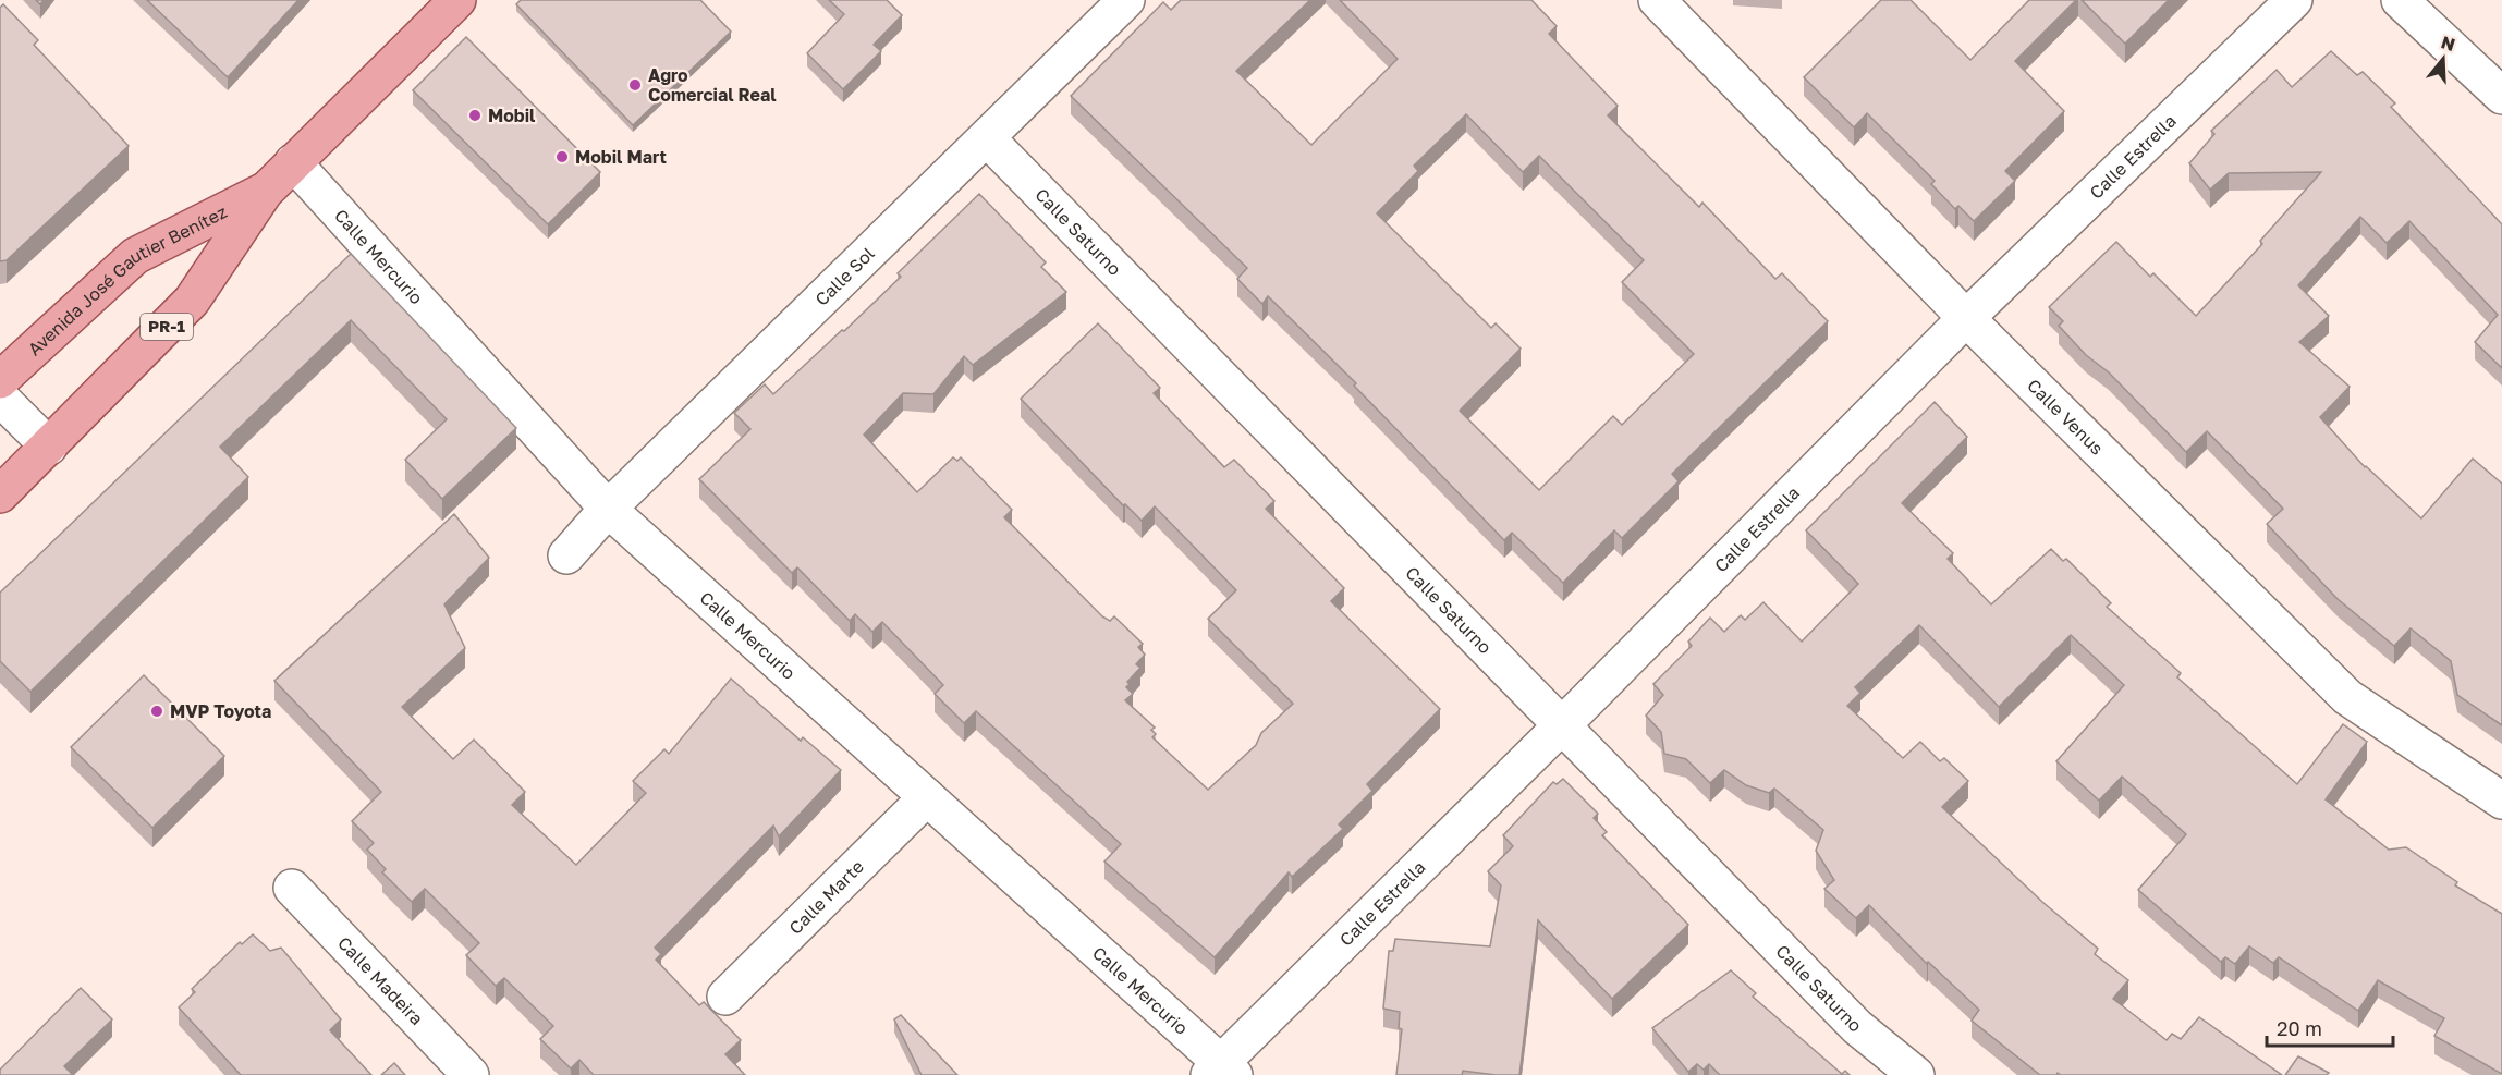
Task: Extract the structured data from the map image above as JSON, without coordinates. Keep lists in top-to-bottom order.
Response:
{
  "streets": {
    "main road": ["Avenida José Gautier Benítez", "PR-1"],
    "street": [
      "Calle Estrella",
      "Calle Saturno",
      "Calle Mercurio",
      "Calle Sol",
      "Calle Venus",
      "Calle Marte",
      "Calle Madeira"
    ]
  },
  "crossings": [
    ["Calle Estrella", "Calle Saturno"],
    ["Calle Estrella", "Calle Mercurio"],
    ["Calle Estrella", "Calle Venus"],
    ["Calle Saturno", "Calle Sol"],
    ["Calle Mercurio", "Calle Sol"],
    ["Calle Mercurio", "Avenida José Gautier Benítez"],
    ["Calle Mercurio", "Calle Marte"]
  ],
  "places": [
    "Agro Comercial Real",
    "Mobil",
    "Mobil Mart",
    "MVP Toyota"
  ],
  "scale_bar": "20 m",
  "north": "top"
}
